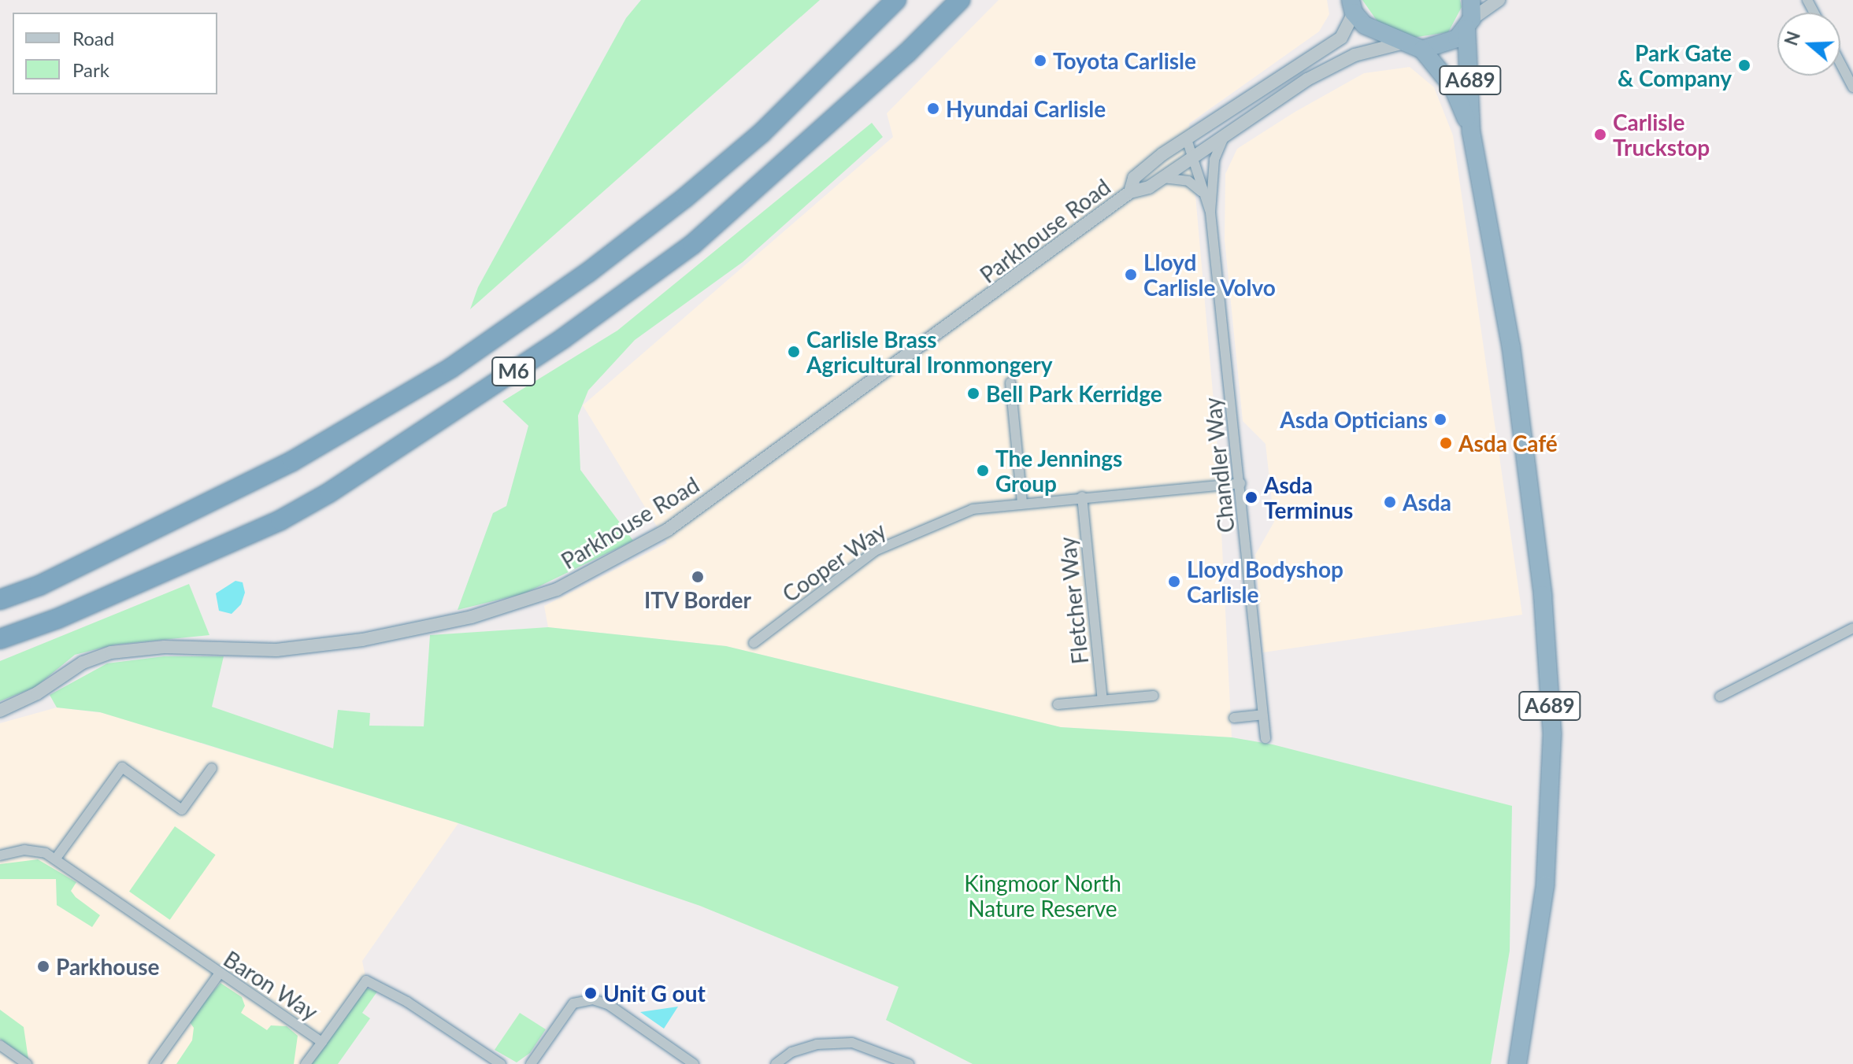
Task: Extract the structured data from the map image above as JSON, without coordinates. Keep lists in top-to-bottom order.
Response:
{
  "streets": {
    "highway": ["A689", "M6"],
    "street": [
      "Parkhouse Road",
      "Chandler Way",
      "Cooper Way",
      "Fletcher Way",
      "Baron Way"
    ]
  },
  "crossings": [
    ["Parkhouse Road", "Chandler Way"],
    ["Chandler Way", "Cooper Way"],
    ["Cooper Way", "Fletcher Way"]
  ],
  "parks": ["Kingmoor North Nature Reserve"],
  "places": [
    "Toyota Carlisle",
    "Park Gate & Company",
    "Hyundai Carlisle",
    "Carlisle Truckstop",
    "Lloyd Carlisle Volvo",
    "Carlisle Brass Agricultural Ironmongery",
    "Bell Park Kerridge",
    "Asda Opticians",
    "Asda Café",
    "The Jennings Group",
    "Asda Terminus",
    "Asda",
    "ITV Border",
    "Lloyd Bodyshop Carlisle",
    "Parkhouse",
    "Unit G out"
  ],
  "legend": ["Road", "Park"],
  "north": "left"
}
